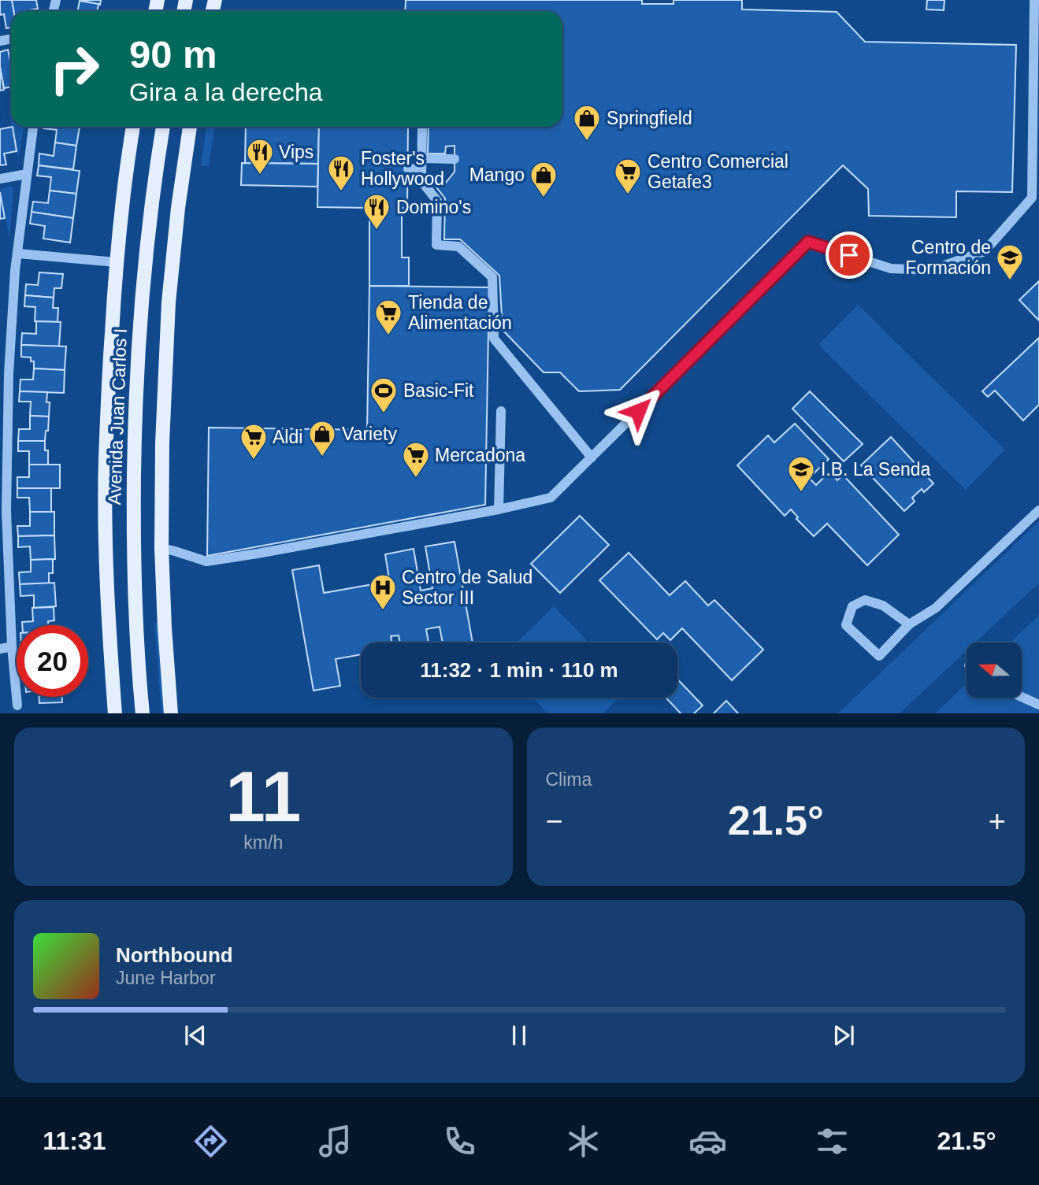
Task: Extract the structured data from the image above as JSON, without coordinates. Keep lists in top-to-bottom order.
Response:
{
  "streets": {
    "main road": ["Avenida Juan Carlos I"]
  },
  "places": {
    "shop": ["Springfield", "Mango", "Variety"],
    "restaurant": ["Vips", "Foster's Hollywood", "Domino's"],
    "supermarket": [
      "Centro Comercial Getafe3",
      "Tienda de Alimentación",
      "Aldi",
      "Mercadona"
    ],
    "school or university": ["Centro de Formación", "I.B. La Senda"],
    "sports": ["Basic-Fit"],
    "hospital": ["Centro de Salud Sector III"]
  },
  "north": "left",
  "page": {
    "turn": ["90 m", "Gira a la derecha"],
    "limit": "20",
    "trip": "11:32 · 1 min · 110 m",
    "tile": [
      ["11", "km/h"],
      "Clima"
    ],
    "heat": ["−", "21.5°", "+"],
    "song": ["Northbound", "June Harbor"],
    "tabs": ["11:31", "21.5°"]
  }
}
